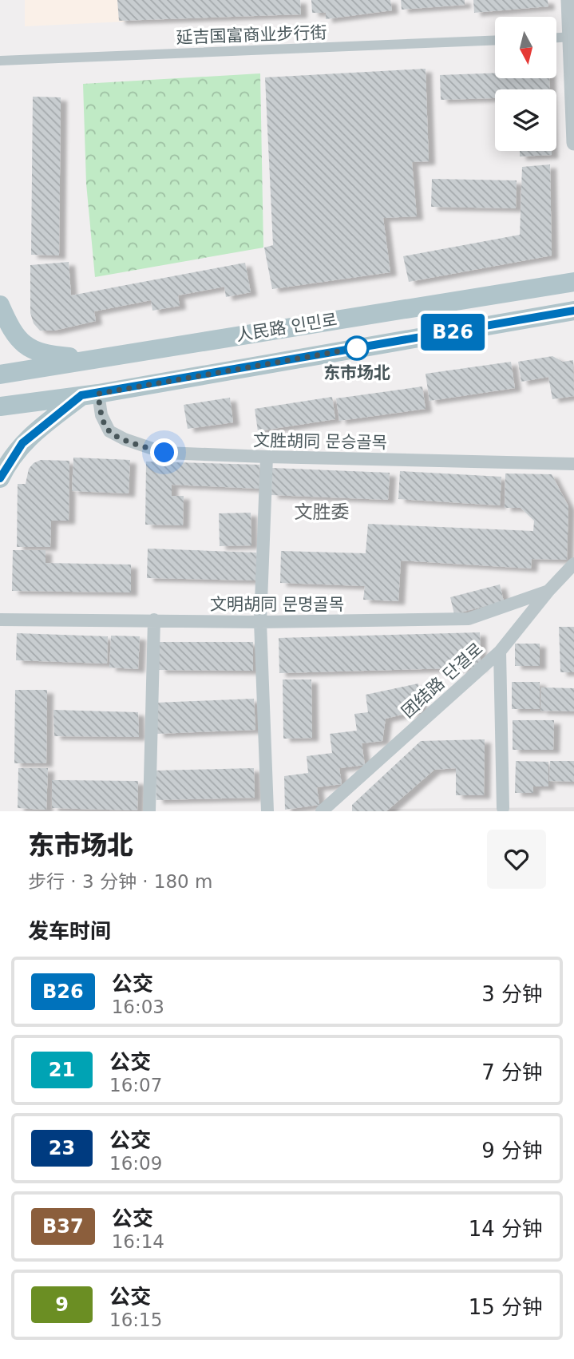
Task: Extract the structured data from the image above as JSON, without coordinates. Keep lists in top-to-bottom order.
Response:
{
  "streets": {
    "main road": ["人民路 인민로"],
    "street": [
      "延吉国富商业步行街",
      "文胜胡同 문승골목",
      "文明胡同 문명골목",
      "团结路 단결로"
    ]
  },
  "crossings": [
    ["人民路 인민로", "文胜胡同 문승골목"],
    ["文明胡同 문명골목", "团结路 단결로"]
  ],
  "districts": ["文胜委"],
  "places": ["东市场北"],
  "lines": ["bus line B26"],
  "north": "bottom",
  "page": {
    "on_map": "B26",
    "heading": [
      ["东市场北", "步行 · 3 分钟 · 180 m"],
      "发车时间"
    ],
    "list": [
      {
        "mark": "B26",
        "name": "公交",
        "note": "16:03",
        "value": "3 分钟"
      },
      {
        "mark": "21",
        "name": "公交",
        "note": "16:07",
        "value": "7 分钟"
      },
      {
        "mark": "23",
        "name": "公交",
        "note": "16:09",
        "value": "9 分钟"
      },
      {
        "mark": "B37",
        "name": "公交",
        "note": "16:14",
        "value": "14 分钟"
      },
      {
        "mark": "9",
        "name": "公交",
        "note": "16:15",
        "value": "15 分钟"
      }
    ]
  }
}
